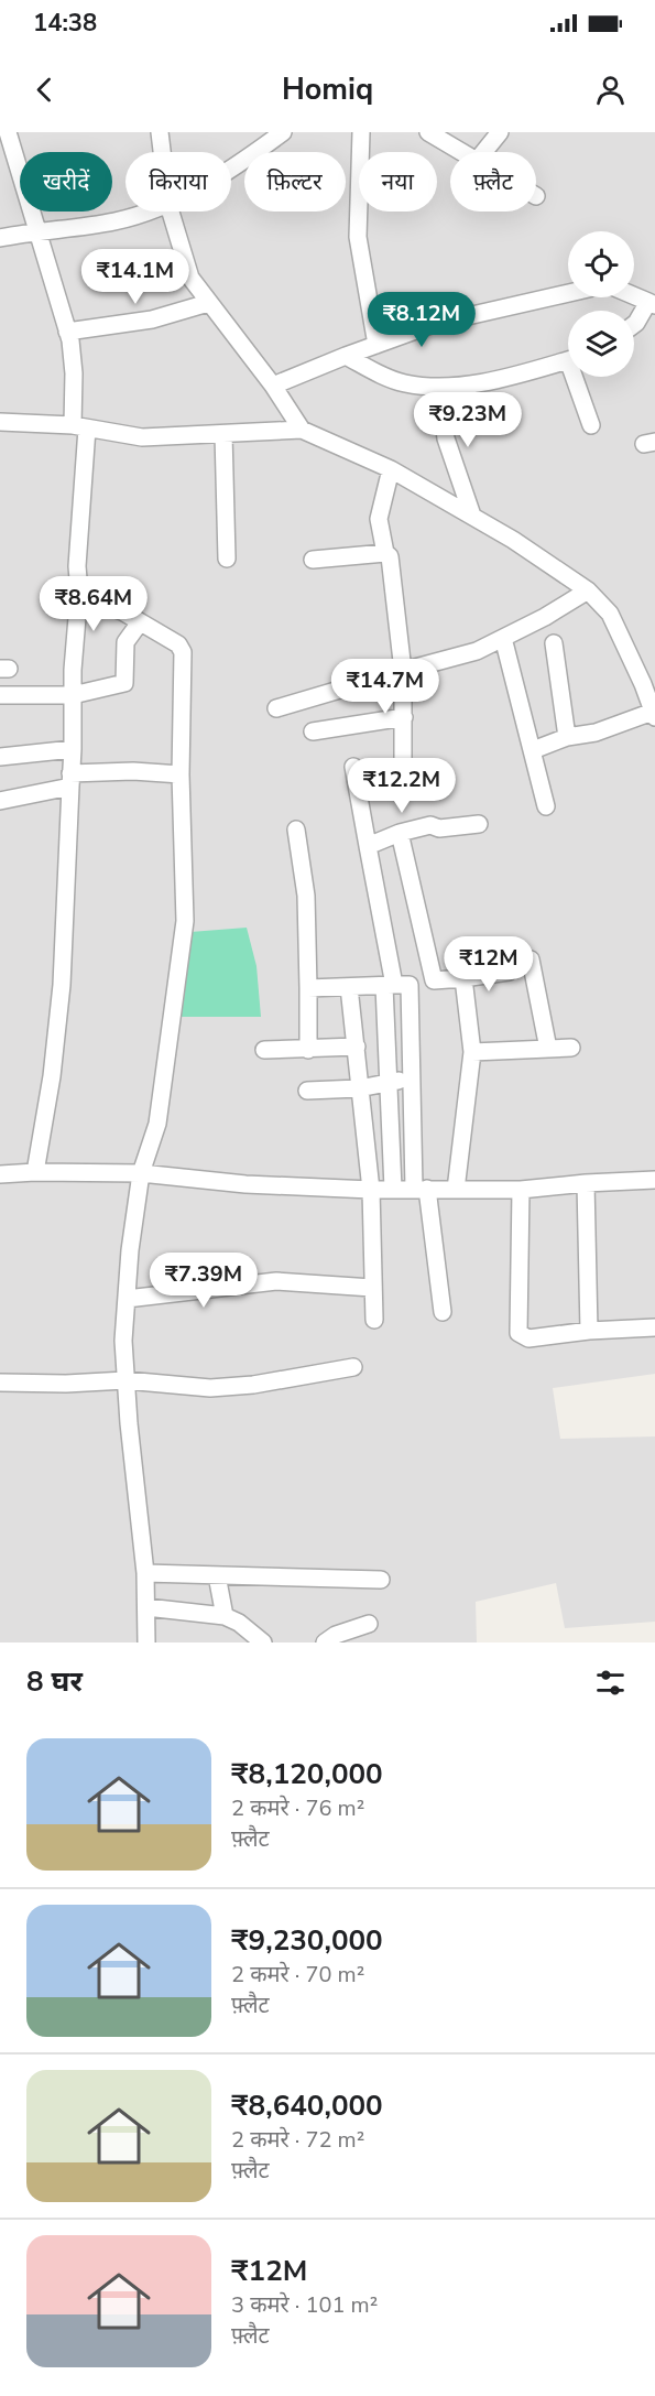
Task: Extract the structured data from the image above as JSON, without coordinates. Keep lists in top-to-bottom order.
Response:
{
  "page": {
    "status": "14:38",
    "header": "Homiq",
    "chip": [
      "खरीदें",
      "किराया",
      "फ़िल्टर",
      "नया",
      "फ़्लैट"
    ],
    "price": [
      "₹14.1M",
      "₹8.12M",
      "₹9.23M",
      "₹8.64M",
      "₹14.7M",
      "₹12.2M",
      "₹12M",
      "₹7.39M"
    ],
    "heading": "8 घर",
    "list": [
      {
        "name": "₹8,120,000",
        "note": "2 कमरे · 76 m² · फ़्लैट"
      },
      {
        "name": "₹9,230,000",
        "note": "2 कमरे · 70 m² · फ़्लैट"
      },
      {
        "name": "₹8,640,000",
        "note": "2 कमरे · 72 m² · फ़्लैट"
      },
      {
        "name": "₹12M",
        "note": "3 कमरे · 101 m² · फ़्लैट"
      }
    ]
  }
}
